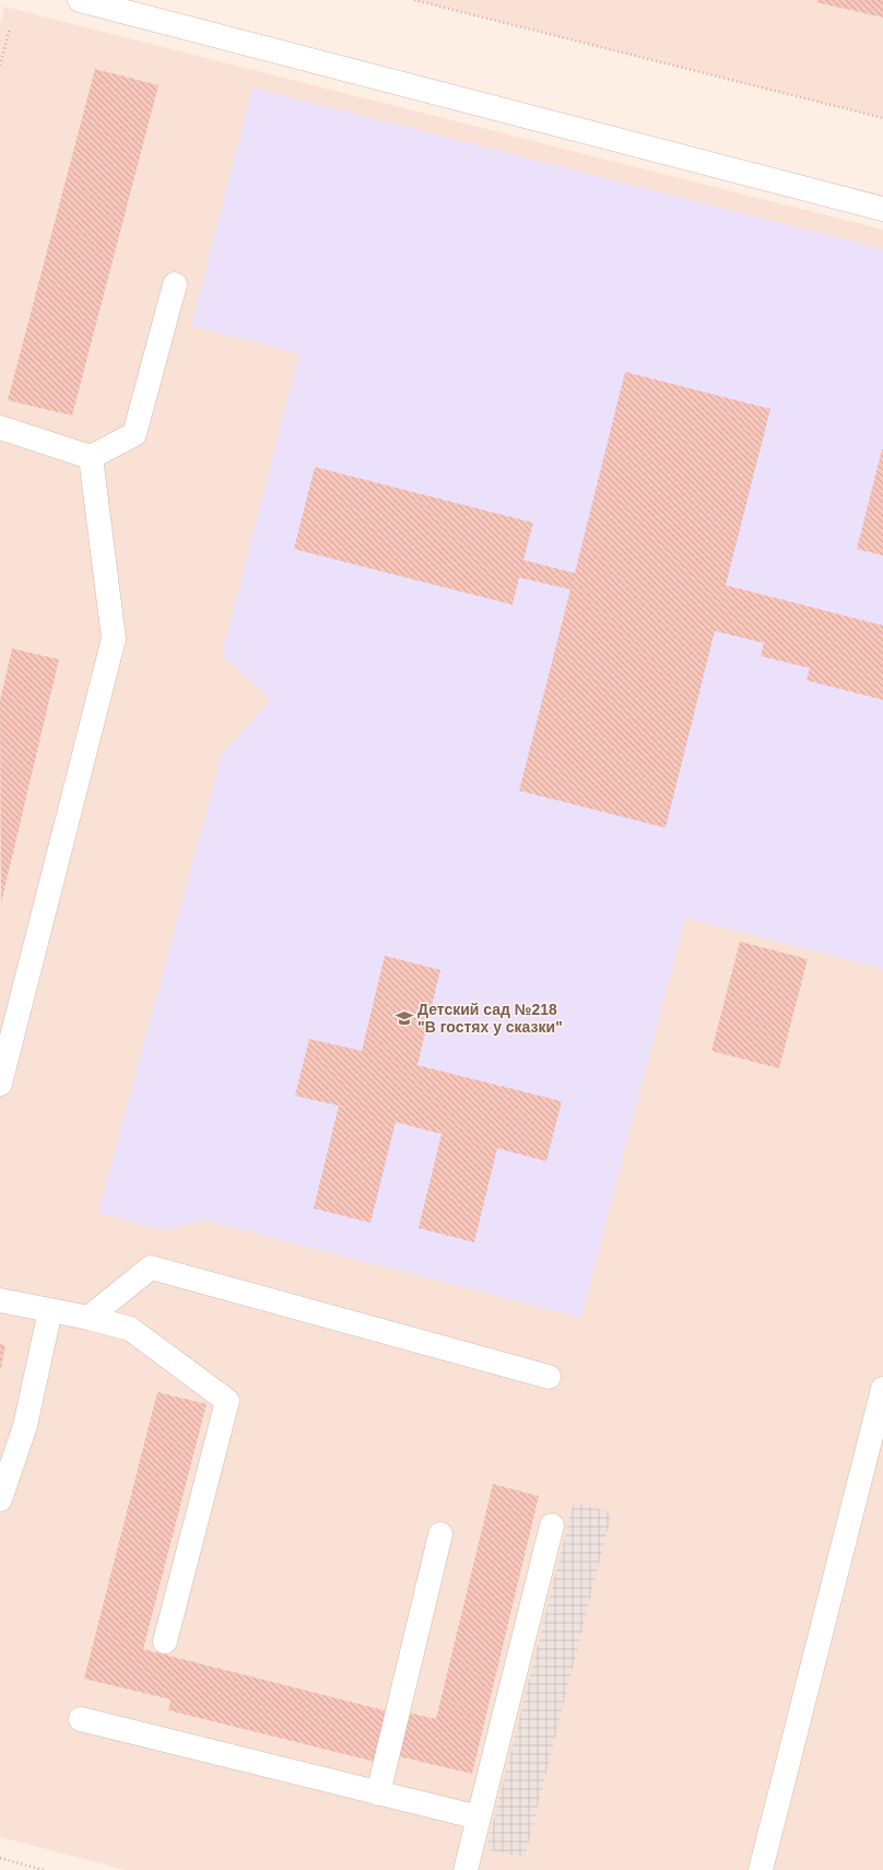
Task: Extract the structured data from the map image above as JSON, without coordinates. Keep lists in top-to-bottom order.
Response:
{
  "places": {
    "school or university": ["Детский сад №218 \"В гостях у сказки\""]
  }
}
